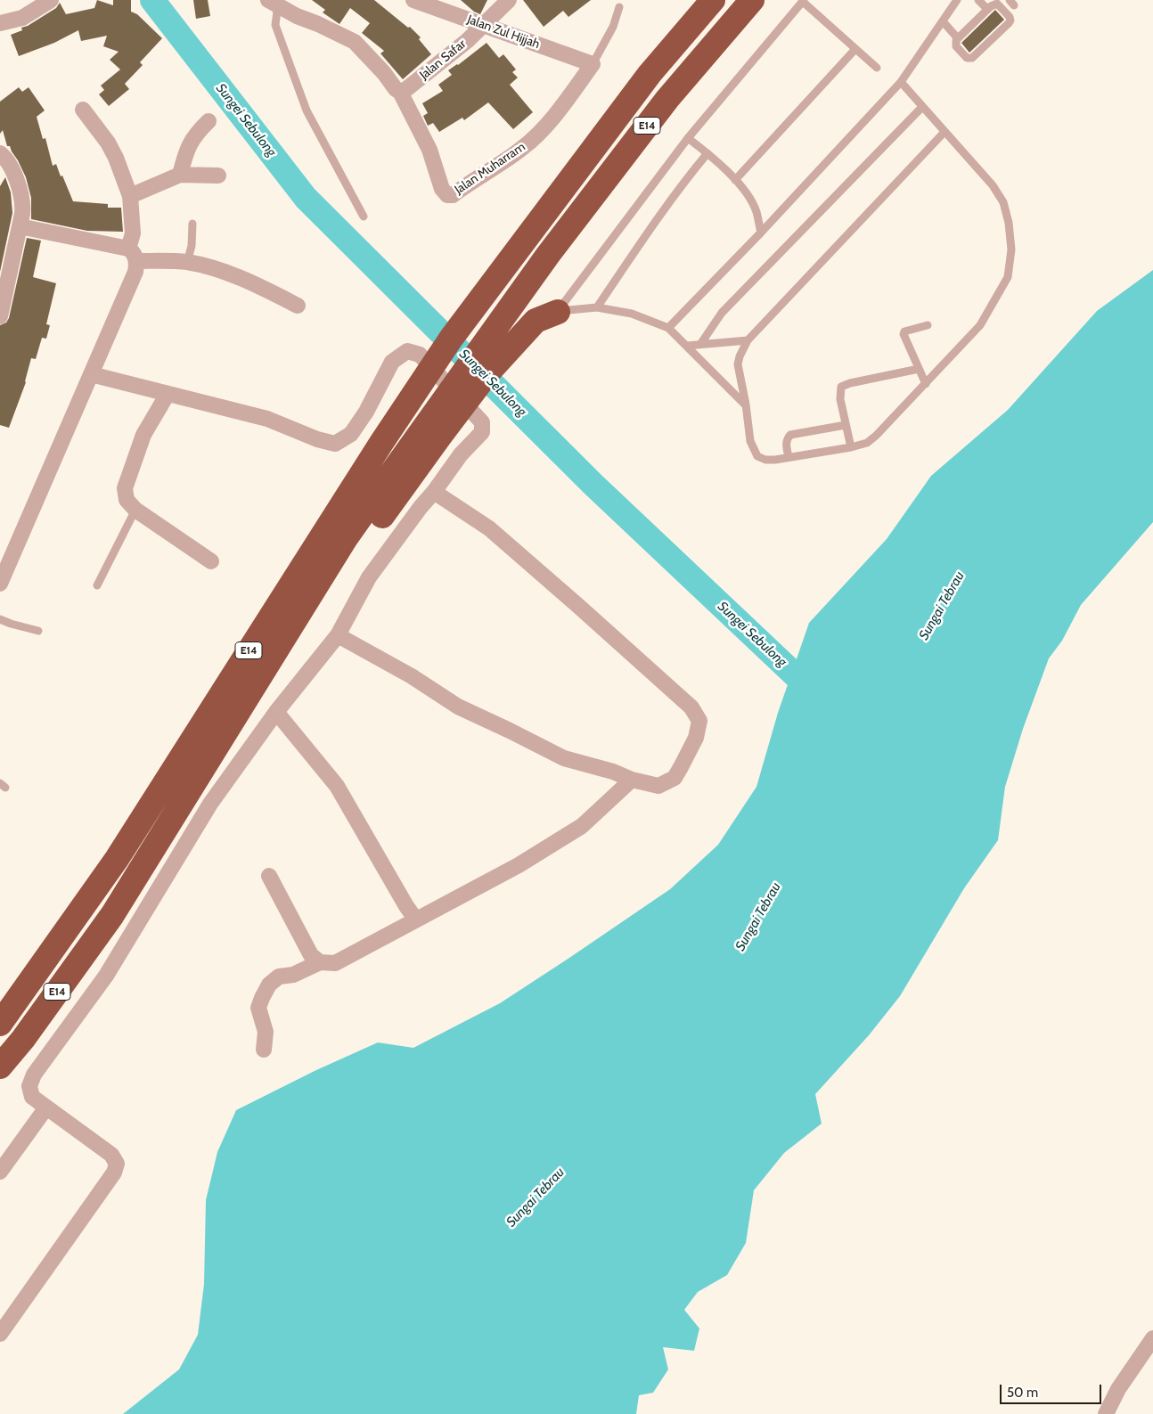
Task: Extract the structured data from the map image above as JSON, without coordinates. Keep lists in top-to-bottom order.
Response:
{
  "streets": {
    "highway": ["E14"],
    "street": ["Jalan Zul Hijjah", "Jalan Safar", "Jalan Muharram"]
  },
  "crossings": [
    ["Jalan Zul Hijjah", "Jalan Safar"],
    ["Jalan Zul Hijjah", "Jalan Muharram"],
    ["Jalan Safar", "Jalan Muharram"]
  ],
  "water": ["Sungei Sebulong", "Sungai Tebrau"],
  "scale_bar": "50 m"
}
